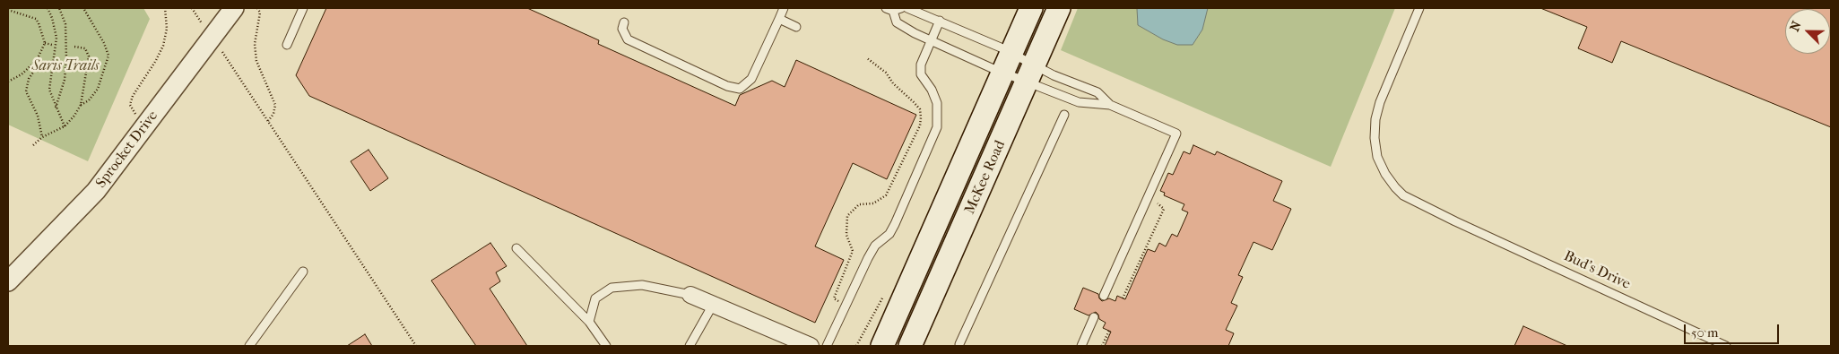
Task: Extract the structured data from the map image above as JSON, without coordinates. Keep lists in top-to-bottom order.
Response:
{
  "streets": {
    "main road": ["McKee Road"],
    "street": ["Sprocket Drive"],
    "lane": ["Bud's Drive"]
  },
  "parks": ["Saris Trails"],
  "scale_bar": "50 m",
  "north": "top left"
}
